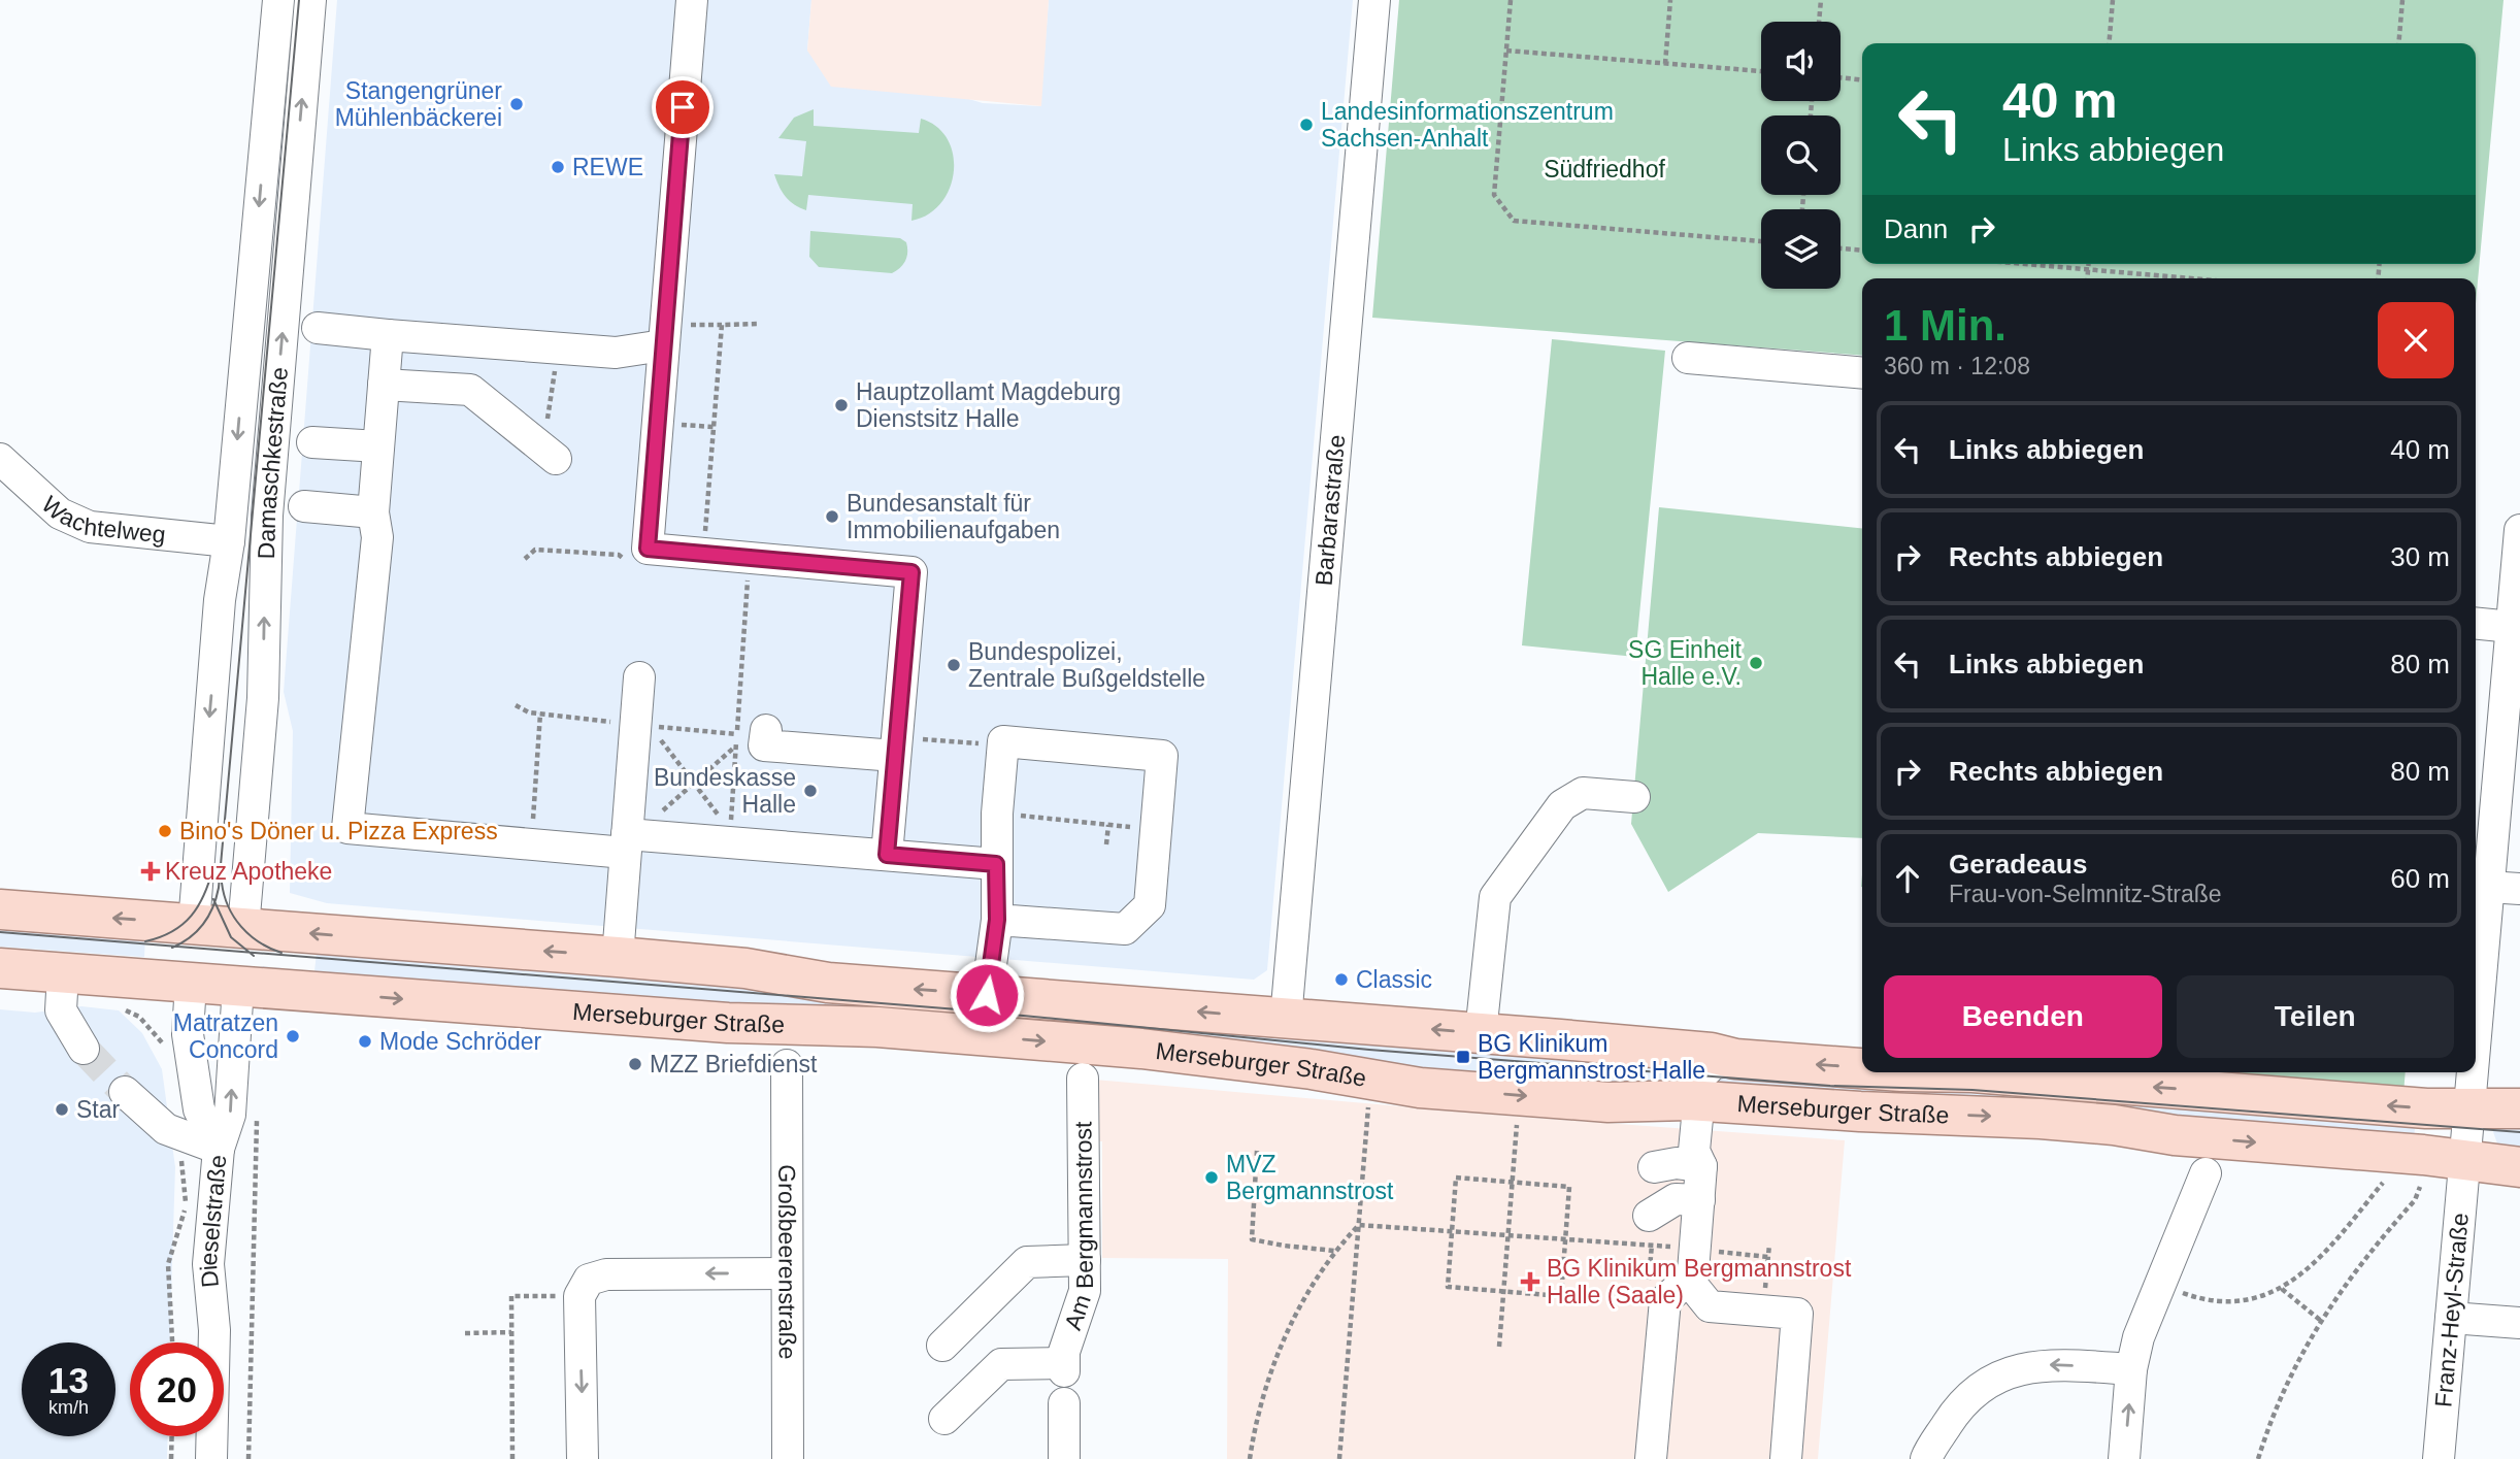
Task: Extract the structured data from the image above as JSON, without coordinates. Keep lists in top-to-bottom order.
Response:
{
  "streets": {
    "main road": ["Merseburger Straße"],
    "street": [
      "Damaschkestraße",
      "Barbarastraße",
      "Wachtelweg",
      "Dieselstraße",
      "Am Bergmannstrost",
      "Großbeerenstraße",
      "Franz-Heyl-Straße"
    ]
  },
  "crossings": [
    ["Damaschkestraße", "Wachtelweg"],
    ["Damaschkestraße", "Merseburger Straße"],
    ["Barbarastraße", "Merseburger Straße"],
    ["Merseburger Straße", "Dieselstraße"],
    ["Merseburger Straße", "Franz-Heyl-Straße"]
  ],
  "parks": ["Südfriedhof"],
  "places": {
    "other": [
      "Stangengrüner Mühlenbäckerei",
      "Landesinformationszentrum Sachsen-Anhalt",
      "REWE",
      "Hauptzollamt Magdeburg Dienstsitz Halle",
      "Bundesanstalt für Immobilienaufgaben",
      "SG Einheit Halle e.V.",
      "Bundespolizei, Zentrale Bußgeldstelle",
      "Bundeskasse Halle",
      "Bino's Döner u. Pizza Express",
      "Classic",
      "Matratzen Concord",
      "Mode Schröder",
      "MZZ Briefdienst",
      "Star",
      "MVZ Bergmannstrost"
    ],
    "health": ["Kreuz Apotheke", "BG Klinikum Bergmannstrost Halle (Saale)"],
    "transit": ["BG Klinikum Bergmannstrost Halle"]
  },
  "page": {
    "turn": ["40 m", "Links abbiegen"],
    "then": "Dann",
    "heading": ["1 Min.", "360 m · 12:08"],
    "list": [
      {
        "name": "Links abbiegen",
        "value": "40 m"
      },
      {
        "name": "Rechts abbiegen",
        "value": "30 m"
      },
      {
        "name": "Links abbiegen",
        "value": "80 m"
      },
      {
        "name": "Rechts abbiegen",
        "value": "80 m"
      },
      {
        "name": "Geradeaus",
        "note": "Frau-von-Selmnitz-Straße",
        "value": "60 m"
      }
    ],
    "buttons": ["Beenden", "Teilen"],
    "speed": "13 km/h",
    "limit": "20"
  }
}
